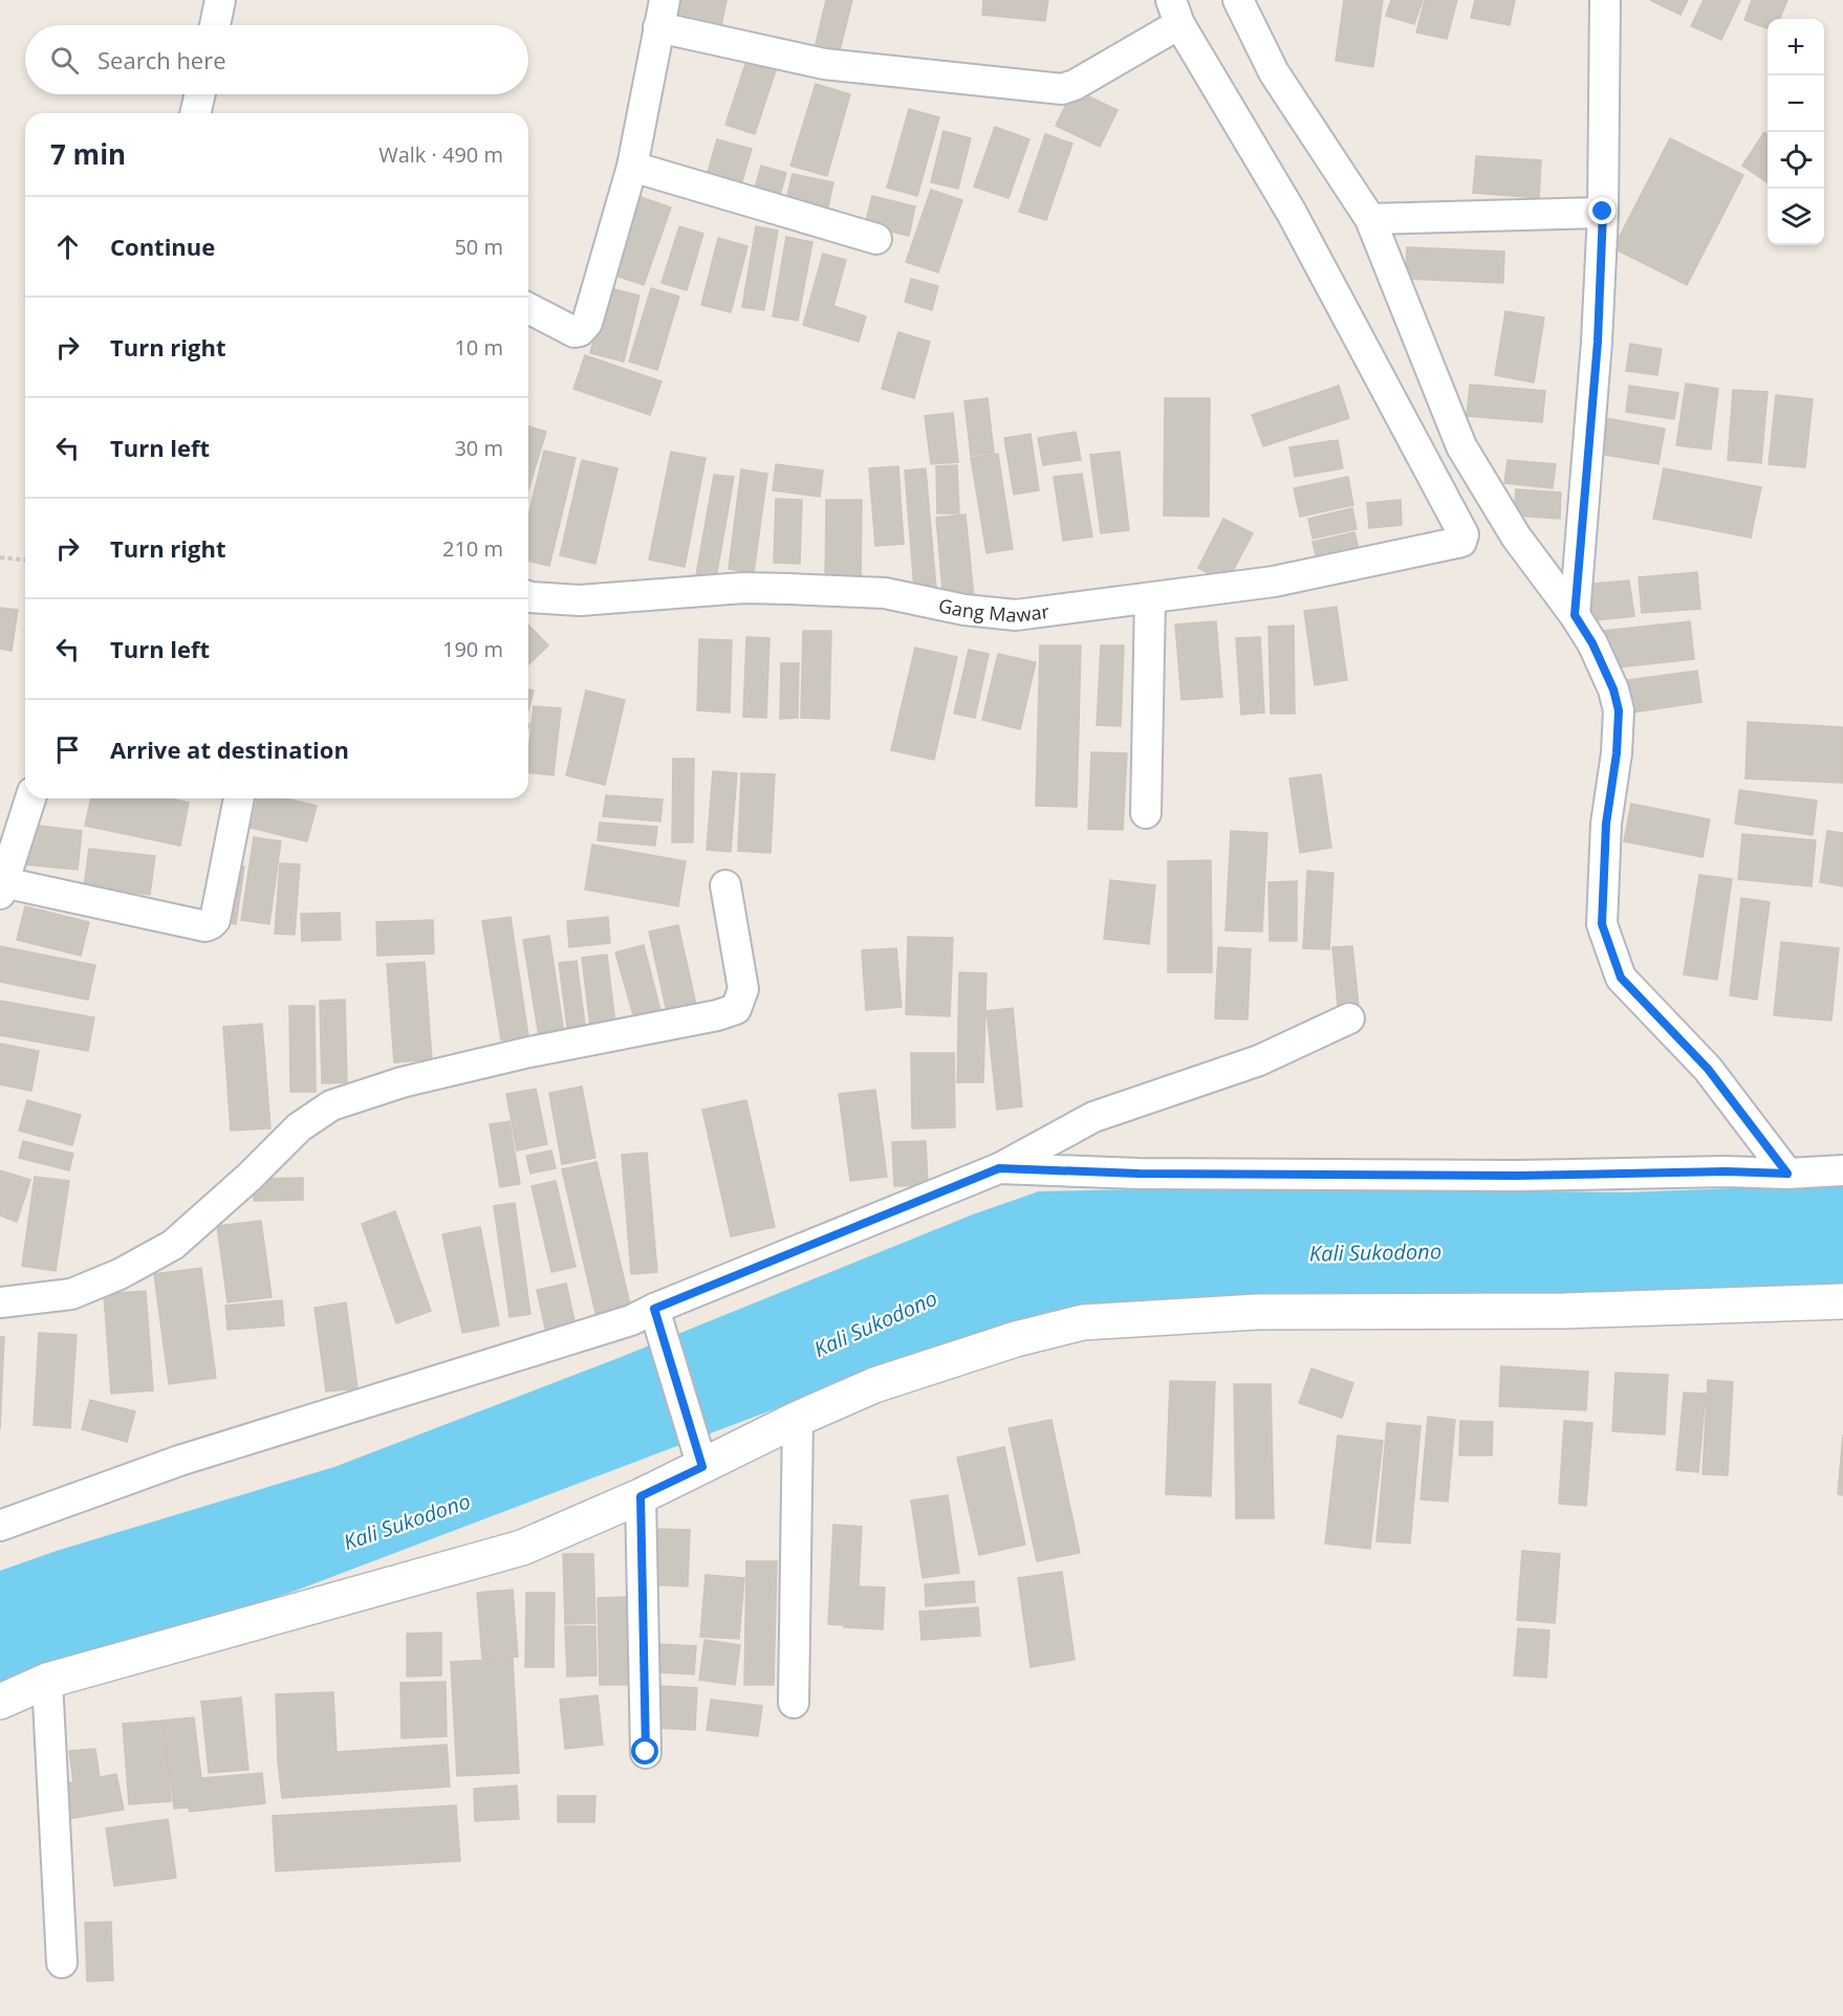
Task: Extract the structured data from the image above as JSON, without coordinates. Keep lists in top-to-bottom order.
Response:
{
  "streets": {
    "street": ["Gang Mawar"]
  },
  "water": ["Kali Sukodono"],
  "page": {
    "map_buttons": ["+", "−"],
    "search": "Search here",
    "heading": ["7 min", "Walk · 490 m"],
    "list": [
      ["Continue", "50 m"],
      ["Turn right", "10 m"],
      ["Turn left", "30 m"],
      ["Turn right", "210 m"],
      ["Turn left", "190 m"],
      "Arrive at destination"
    ]
  }
}
